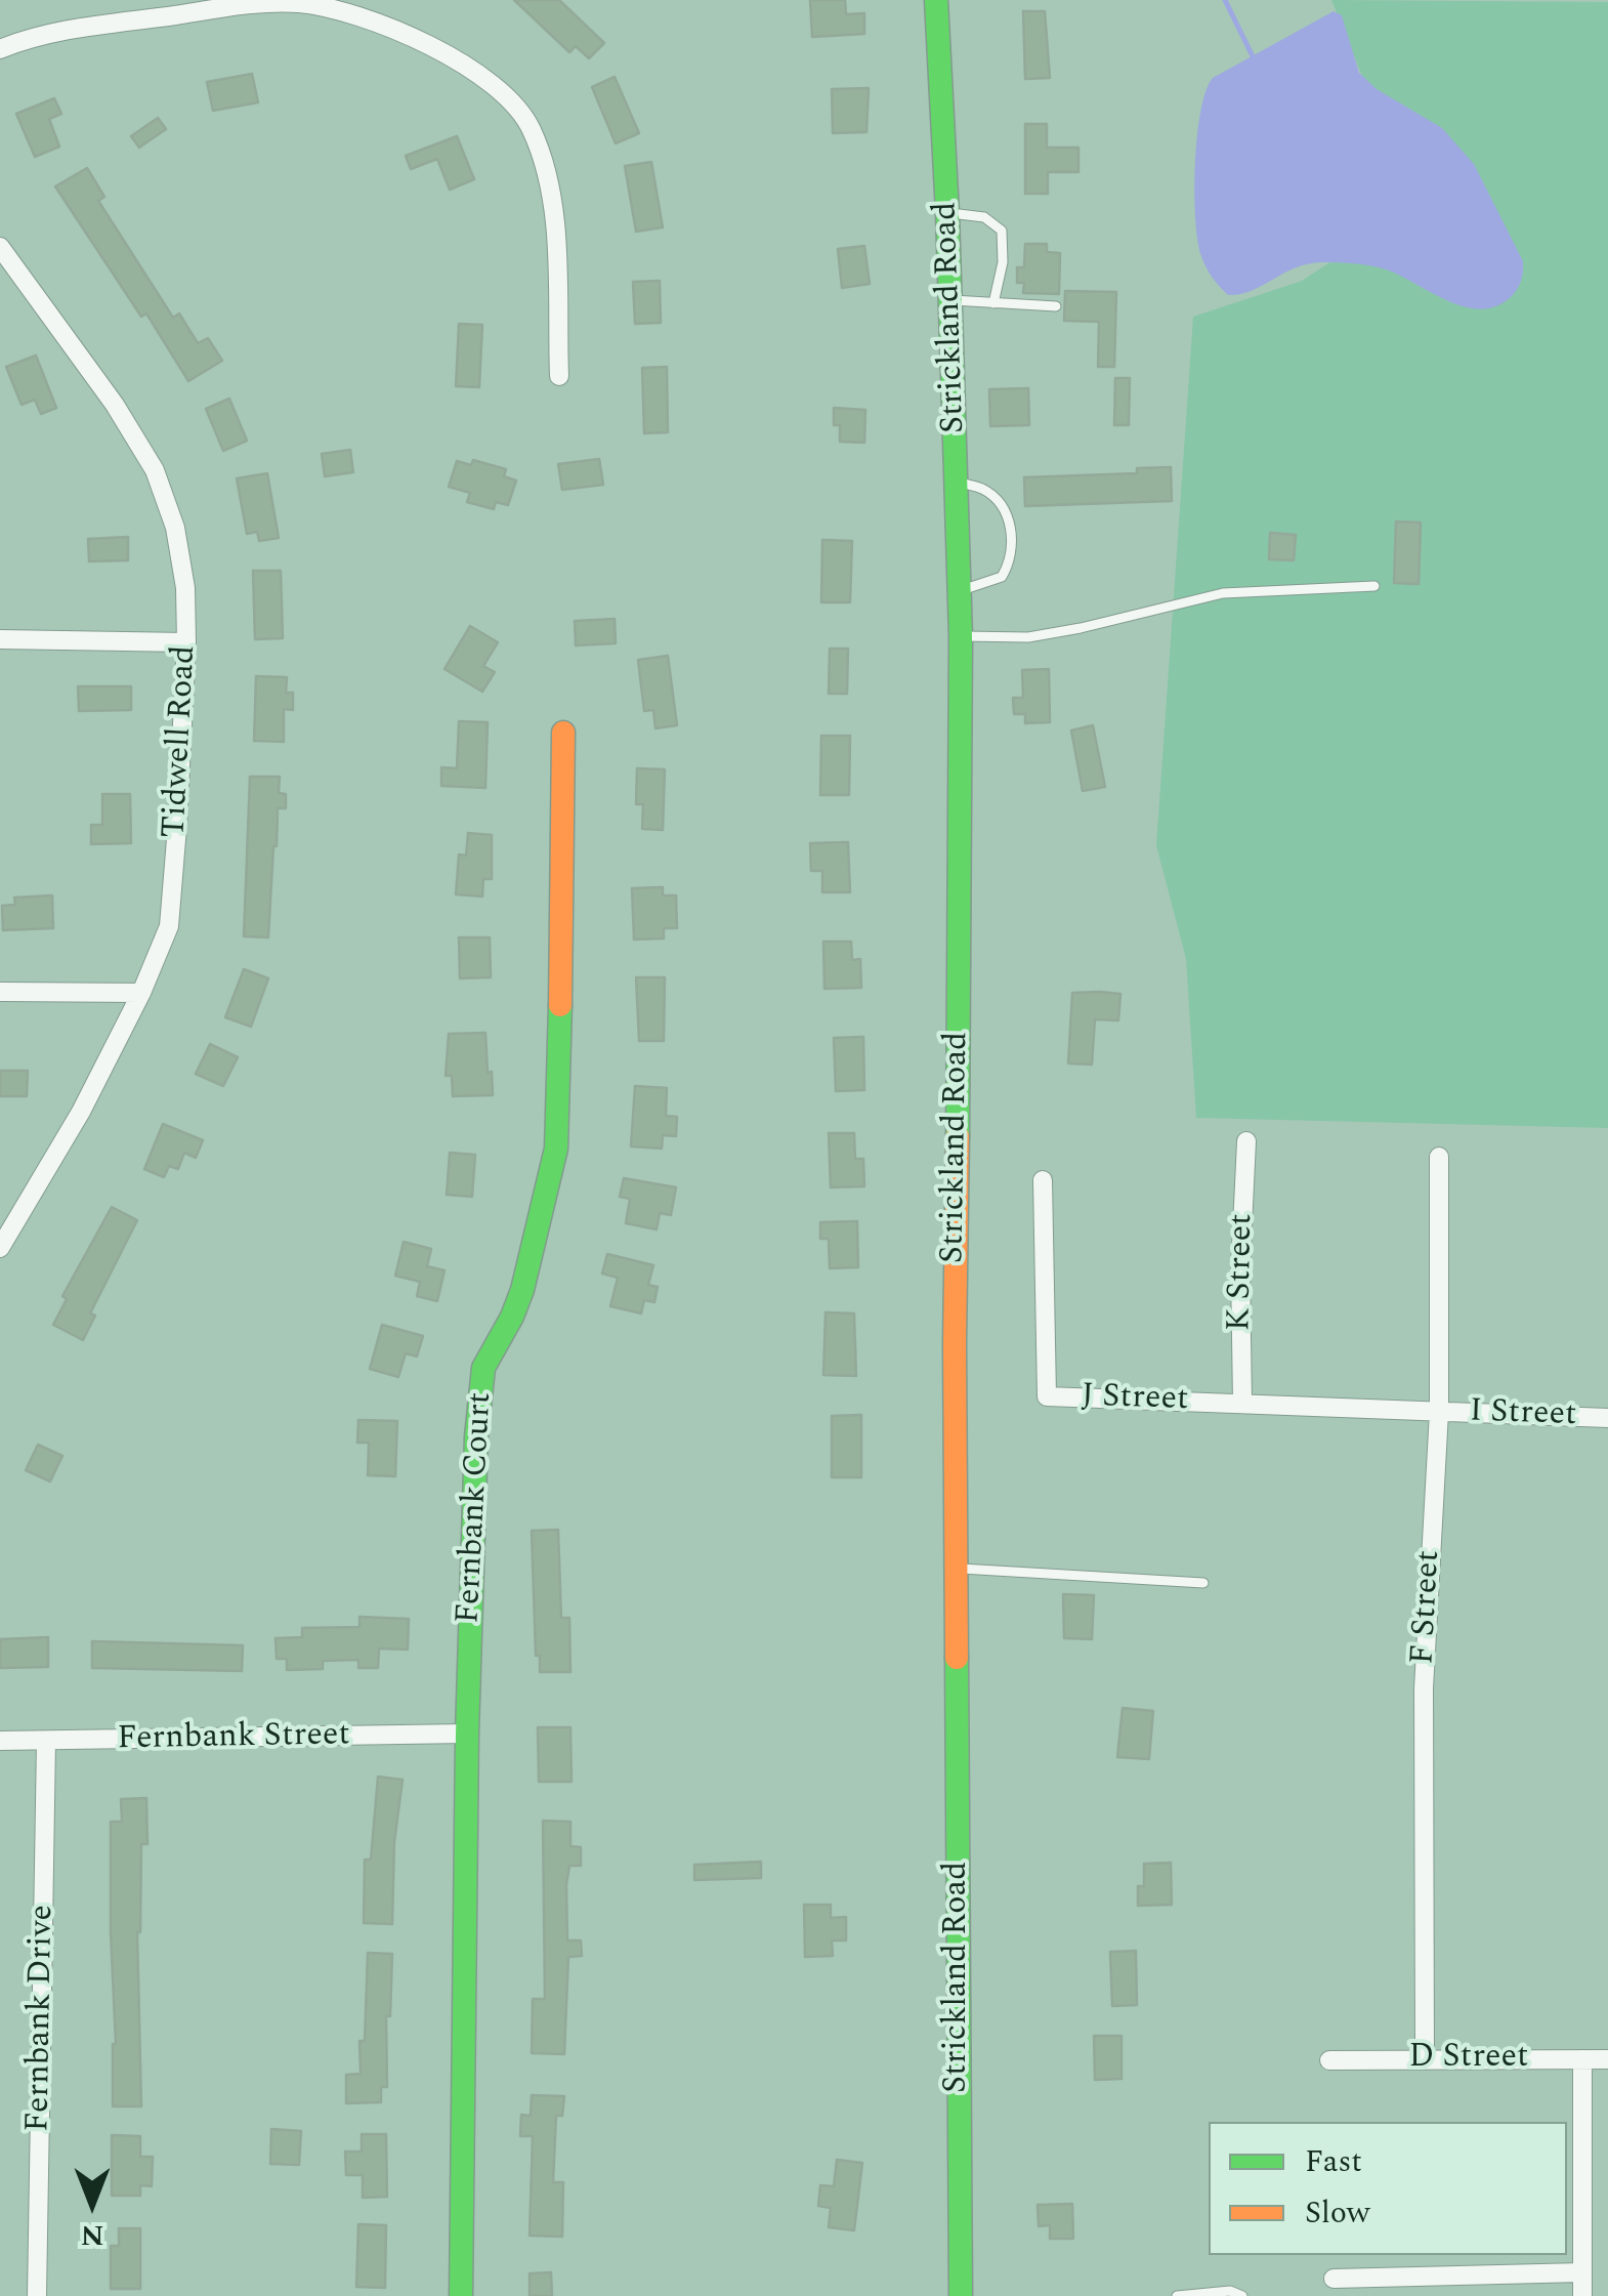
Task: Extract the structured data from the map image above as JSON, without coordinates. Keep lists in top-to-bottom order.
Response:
{
  "streets": {
    "street": [
      "Strickland Road",
      "Tidwell Road",
      "K Street",
      "J Street",
      "I Street",
      "Fernbank Court",
      "F Street",
      "Fernbank Street",
      "Fernbank Drive",
      "D Street"
    ]
  },
  "crossings": [
    ["K Street", "J Street"],
    ["J Street", "I Street"],
    ["J Street", "F Street"],
    ["I Street", "F Street"],
    ["Fernbank Court", "Fernbank Street"],
    ["F Street", "D Street"],
    ["Fernbank Street", "Fernbank Drive"]
  ],
  "legend": ["Fast", "Slow"],
  "north": "bottom"
}
